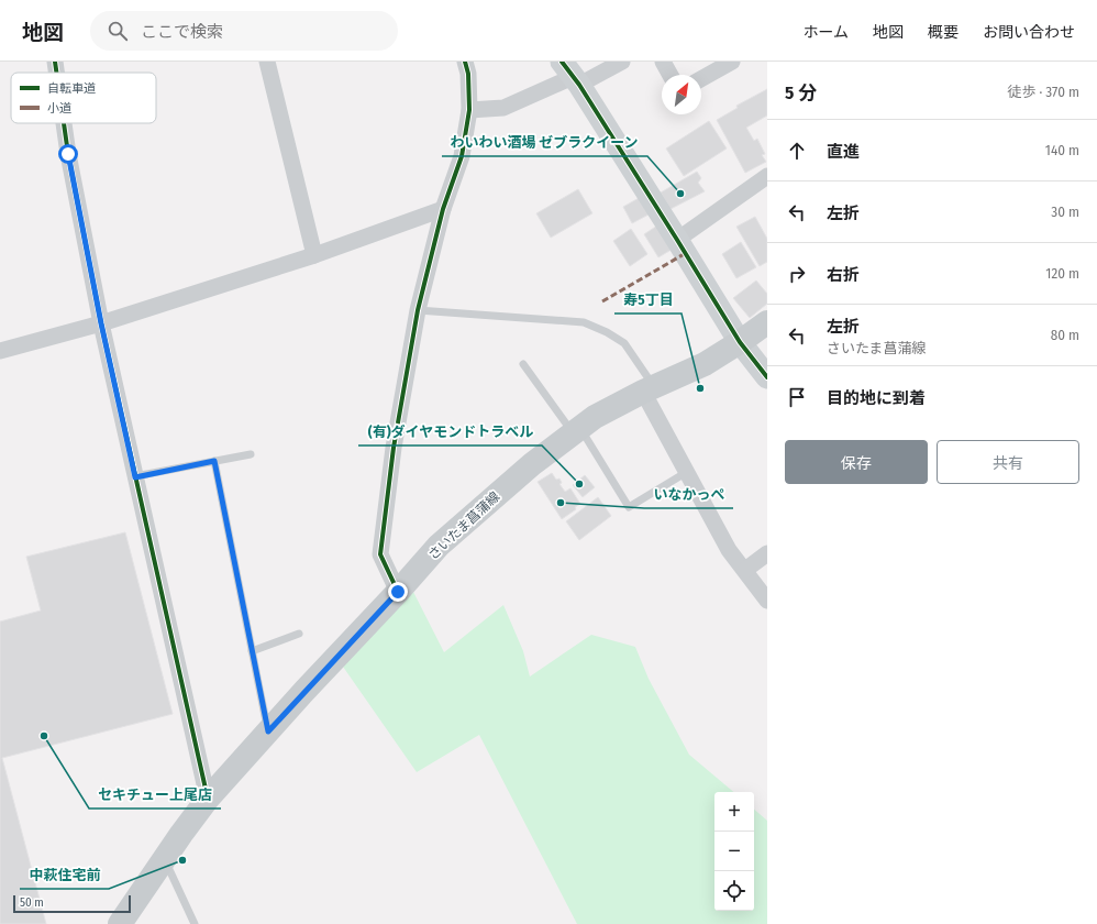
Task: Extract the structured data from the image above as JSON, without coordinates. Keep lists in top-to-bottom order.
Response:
{
  "streets": {
    "main road": ["さいたま菖蒲線"]
  },
  "places": [
    "わいわい酒場 ゼブラクイーン",
    "寿5丁目",
    "(有)ダイヤモンドトラベル",
    "いなかっぺ",
    "セキチュー上尾店",
    "中萩住宅前"
  ],
  "legend": ["自転車道", "小道"],
  "scale_bar": "50 m",
  "north": "top right",
  "page": {
    "header": "地図",
    "search": "ここで検索",
    "nav": [
      "ホーム",
      "地図",
      "概要",
      "お問い合わせ"
    ],
    "heading": ["5 分", "徒歩 · 370 m"],
    "list": [
      ["直進", "140 m"],
      ["左折", "30 m"],
      ["右折", "120 m"],
      ["左折", "さいたま菖蒲線", "80 m"],
      "目的地に到着"
    ],
    "buttons": ["保存", "共有"],
    "map_buttons": ["+", "−"],
    "scale": "50 m"
  }
}
